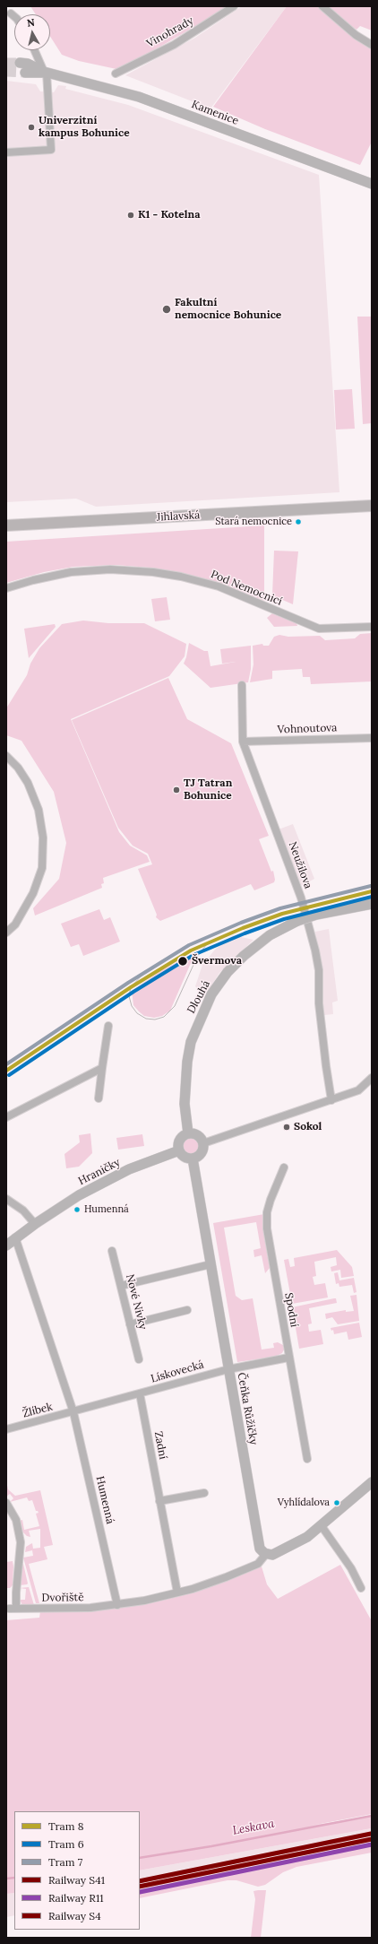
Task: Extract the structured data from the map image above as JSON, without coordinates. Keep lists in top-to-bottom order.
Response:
{
  "streets": {
    "main road": ["Jihlavská"],
    "street": [
      "Vinohrady",
      "Kamenice",
      "Pod Nemocnicí",
      "Vohnoutova",
      "Neužilova",
      "Dlouhá",
      "Hraničky",
      "Nové Nivky",
      "Spodní",
      "Lískovecká",
      "Čeňka Růžičky",
      "Žlíbek",
      "Zadní",
      "Humenná",
      "Dvořiště"
    ]
  },
  "crossings": [
    ["Vohnoutova", "Neužilova"],
    ["Dlouhá", "Hraničky"],
    ["Dlouhá", "Čeňka Růžičky"],
    ["Hraničky", "Čeňka Růžičky"],
    ["Hraničky", "Humenná"],
    ["Spodní", "Lískovecká"],
    ["Lískovecká", "Čeňka Růžičky"],
    ["Lískovecká", "Žlíbek"],
    ["Lískovecká", "Zadní"],
    ["Lískovecká", "Humenná"],
    ["Žlíbek", "Humenná"],
    ["Humenná", "Dvořiště"]
  ],
  "water": ["Leskava"],
  "places": [
    "Univerzitní kampus Bohunice",
    "K1 - Kotelna",
    "Fakultní nemocnice Bohunice",
    "Stará nemocnice",
    "TJ Tatran Bohunice",
    "Švermova",
    "Sokol",
    "Humenná",
    "Vyhlídalova"
  ],
  "lines": [
    "tram line 7",
    "tram line 8",
    "tram line 6",
    "rail line S4",
    "rail line S41",
    "rail line R11"
  ],
  "legend": [
    "Tram 8",
    "Tram 6",
    "Tram 7",
    "Railway S41",
    "Railway R11",
    "Railway S4"
  ],
  "north": "top"
}
